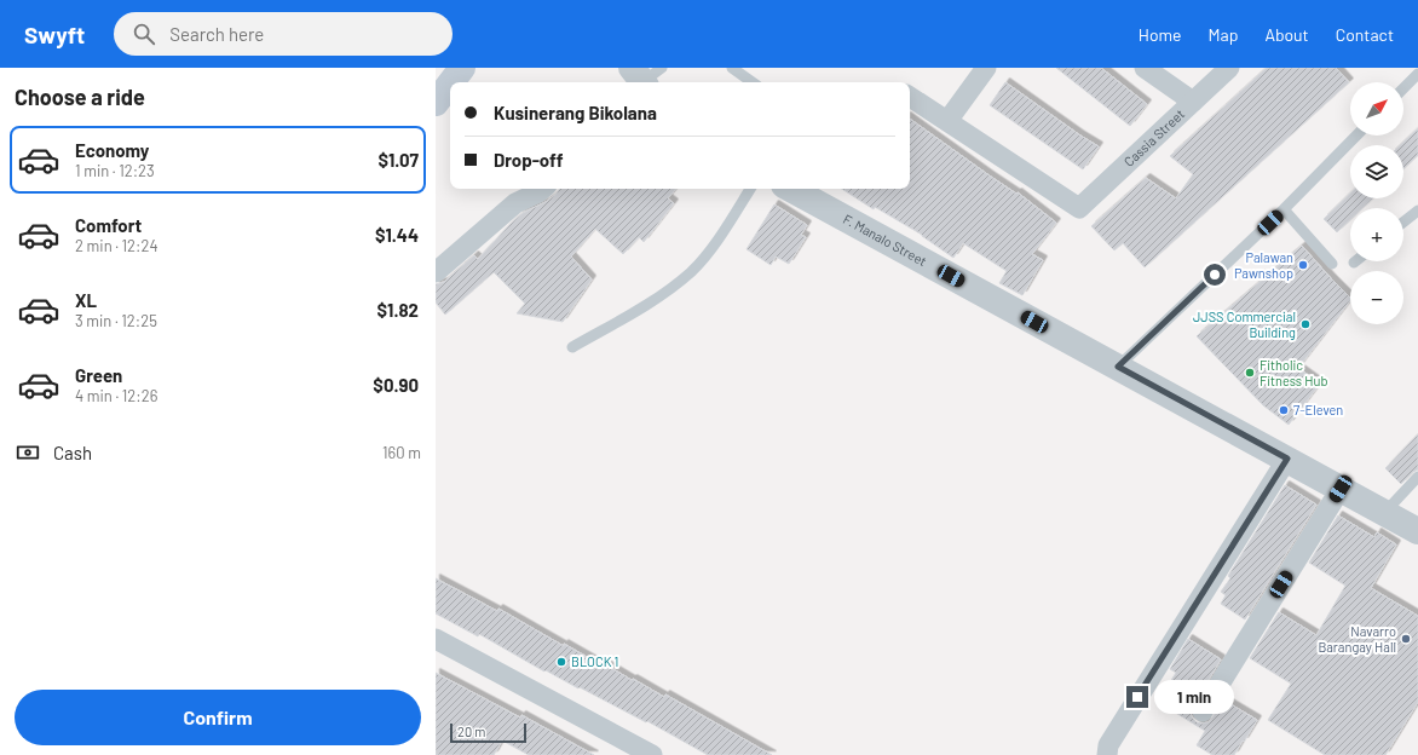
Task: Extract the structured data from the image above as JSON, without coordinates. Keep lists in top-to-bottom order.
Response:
{
  "streets": {
    "street": ["Cassia Street", "F. Manalo Street"]
  },
  "places": [
    "Palawan Pawnshop",
    "JJSS Commercial Building",
    "Fitholic Fitness Hub",
    "7-Eleven",
    "Navarro Barangay Hall",
    "BLOCK 1"
  ],
  "scale_bar": "20 m",
  "north": "top right",
  "page": {
    "header": "Swyft",
    "search": "Search here",
    "nav": [
      "Home",
      "Map",
      "About",
      "Contact"
    ],
    "heading": "Choose a ride",
    "map_buttons": ["+", "−"],
    "banner": ["Kusinerang Bikolana", "Drop-off"],
    "list": [
      {
        "name": "Economy",
        "note": "1 min · 12:23",
        "value": "$1.07"
      },
      {
        "name": "Comfort",
        "note": "2 min · 12:24",
        "value": "$1.44"
      },
      {
        "name": "XL",
        "note": "3 min · 12:25",
        "value": "$1.82"
      },
      {
        "name": "Green",
        "note": "4 min · 12:26",
        "value": "$0.90"
      }
    ],
    "pay": ["Cash", "160 m"],
    "buttons": "Confirm",
    "bubble": "1 min",
    "scale": "20 m"
  }
}
